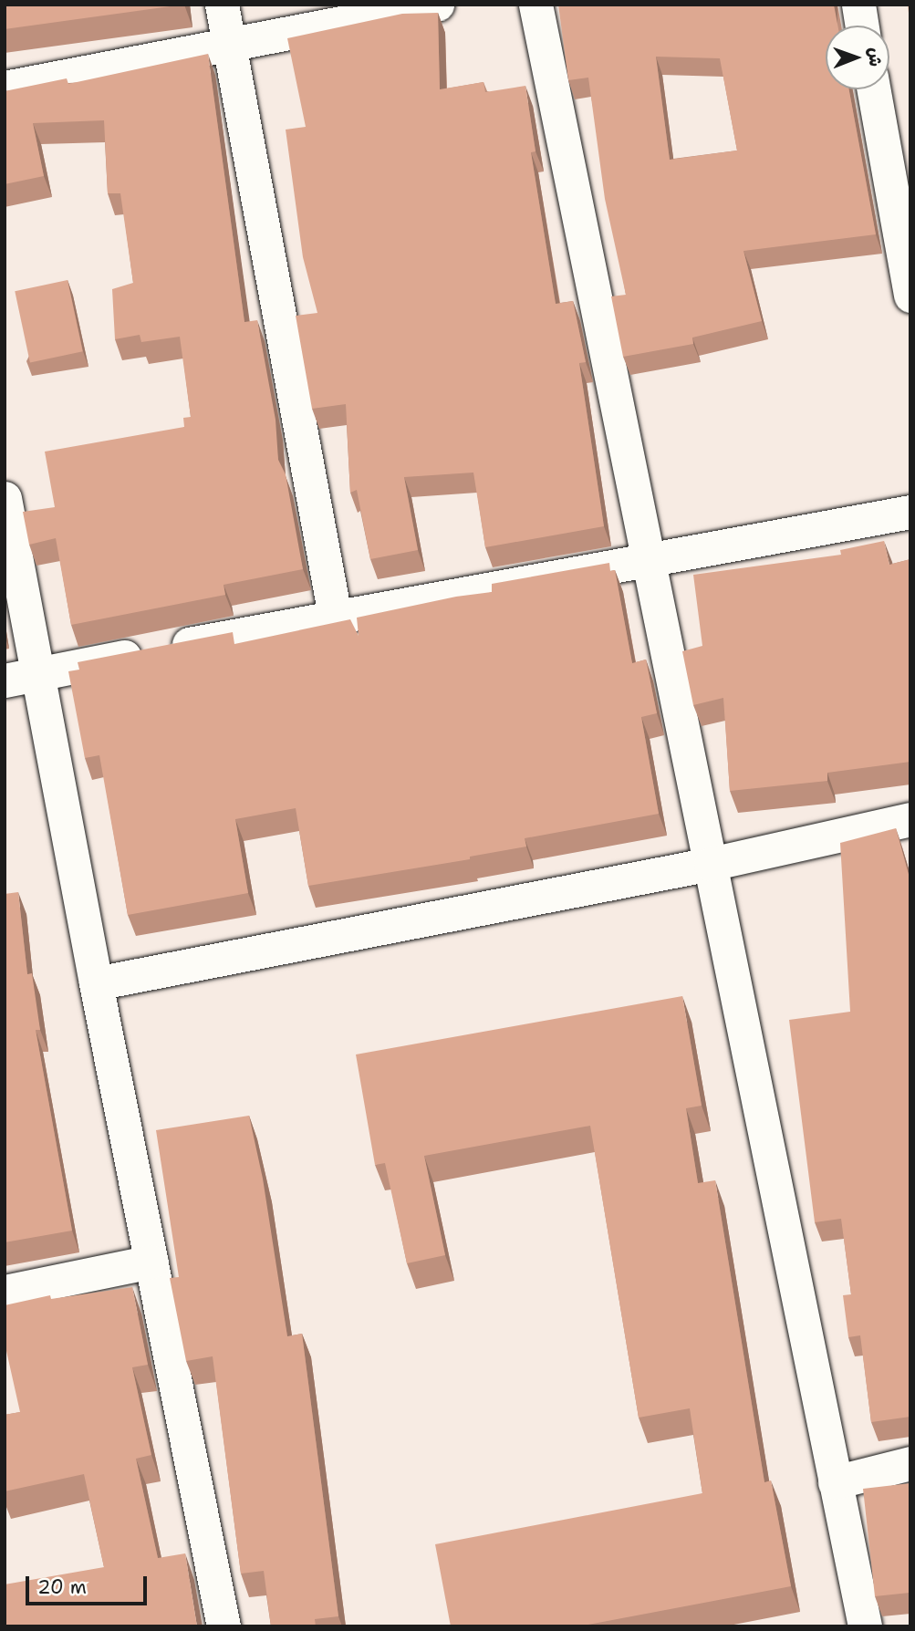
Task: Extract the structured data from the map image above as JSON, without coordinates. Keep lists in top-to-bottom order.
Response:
{
  "scale_bar": "20 m",
  "north": "right"
}
